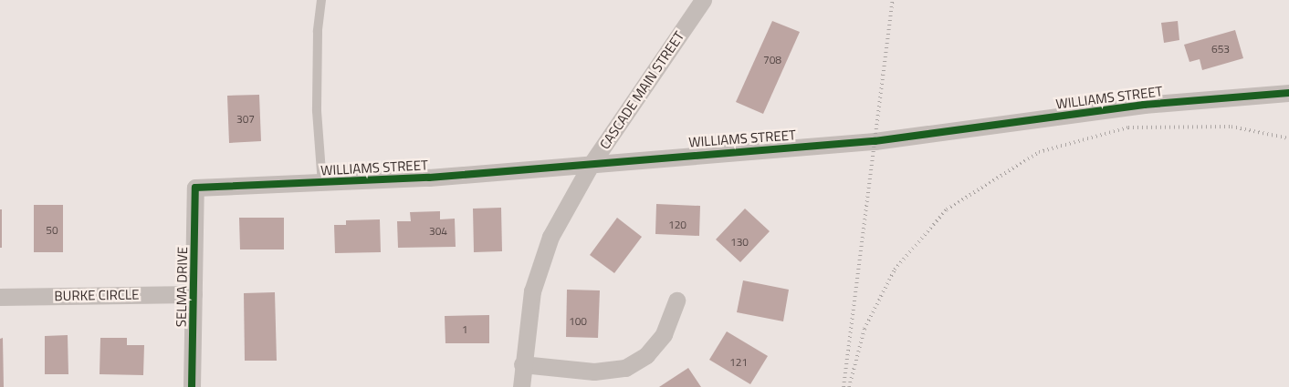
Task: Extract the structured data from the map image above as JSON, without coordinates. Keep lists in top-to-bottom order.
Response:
{
  "streets": {
    "street": [
      "CASCADE MAIN STREET",
      "WILLIAMS STREET",
      "SELMA DRIVE",
      "BURKE CIRCLE"
    ]
  },
  "crossings": [
    ["CASCADE MAIN STREET", "WILLIAMS STREET"],
    ["WILLIAMS STREET", "SELMA DRIVE"],
    ["SELMA DRIVE", "BURKE CIRCLE"]
  ],
  "house_numbers": [
    "653",
    "708",
    "307",
    "120",
    "50",
    "304",
    "130",
    "100",
    "1",
    "121"
  ]
}
